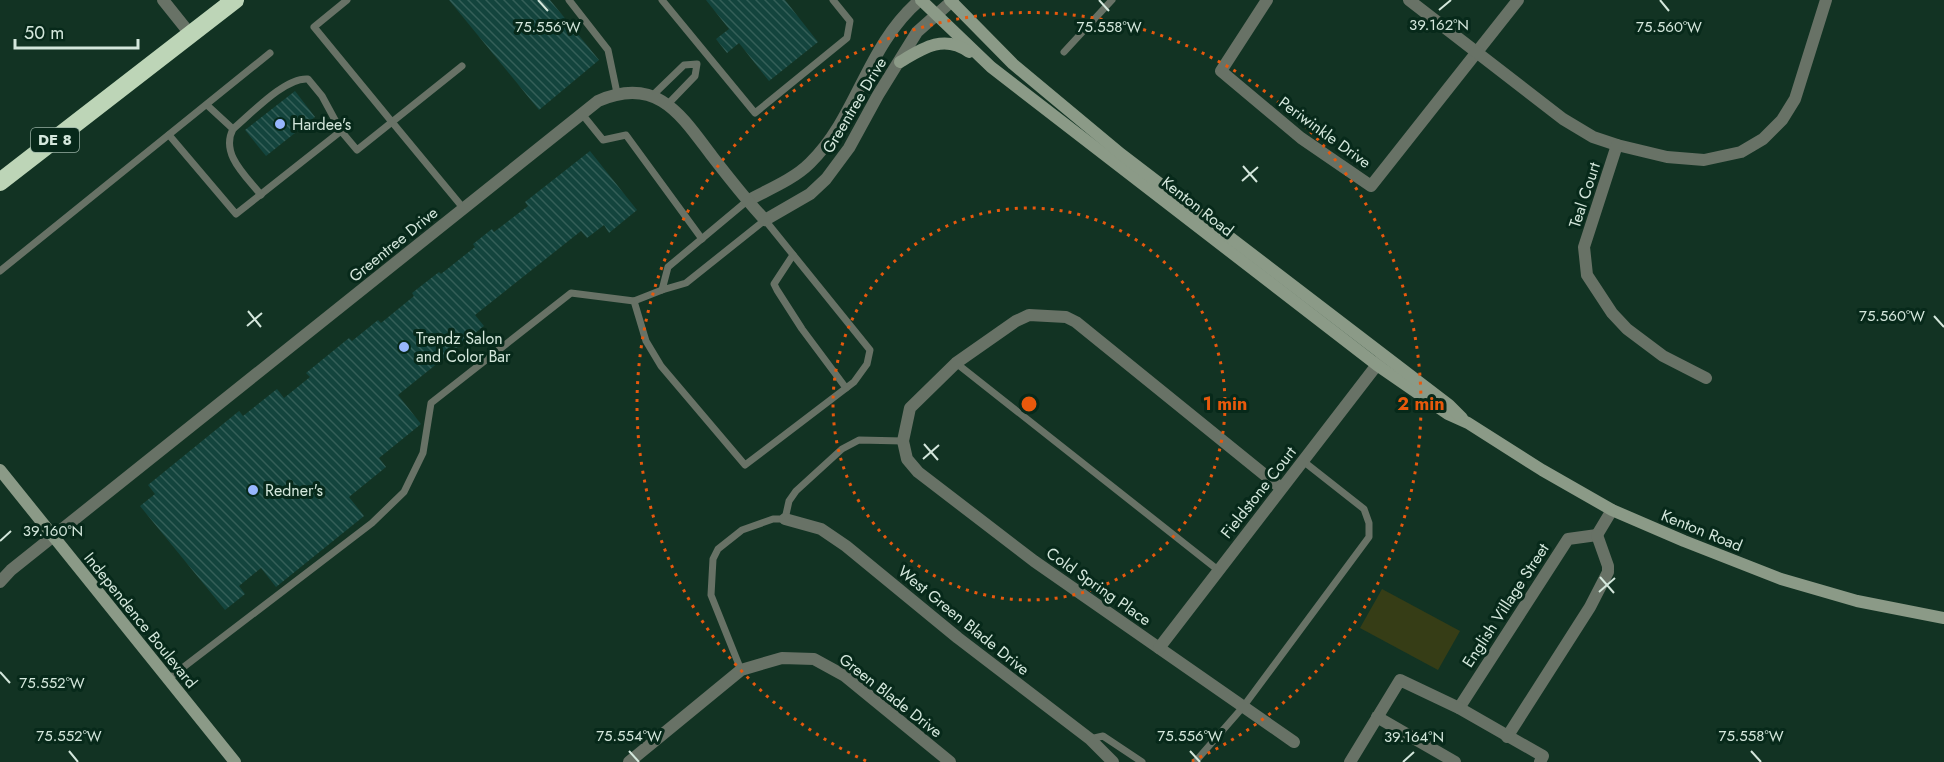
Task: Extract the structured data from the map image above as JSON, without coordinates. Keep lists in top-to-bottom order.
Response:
{
  "streets": {
    "highway": ["DE 8"],
    "main road": ["Kenton Road", "Independence Boulevard"],
    "street": [
      "Greentree Drive",
      "Periwinkle Drive",
      "Teal Court",
      "Fieldstone Court",
      "Cold Spring Place",
      "English Village Street",
      "West Green Blade Drive",
      "Green Blade Drive"
    ]
  },
  "crossings": [
    ["Greentree Drive", "Kenton Road"],
    ["Greentree Drive", "Independence Boulevard"],
    ["Kenton Road", "Fieldstone Court"],
    ["Fieldstone Court", "Cold Spring Place"]
  ],
  "places": ["Hardee's", "Trendz Salon and Color Bar", "Redner's"],
  "scale_bar": "50 m",
  "coordinates": [
    "39.162°N",
    "75.556°W",
    "75.558°W",
    "75.560°W",
    "39.160°N",
    "75.552°W",
    "75.554°W",
    "39.164°N"
  ],
  "rings": ["1 min", "2 min"]
}
